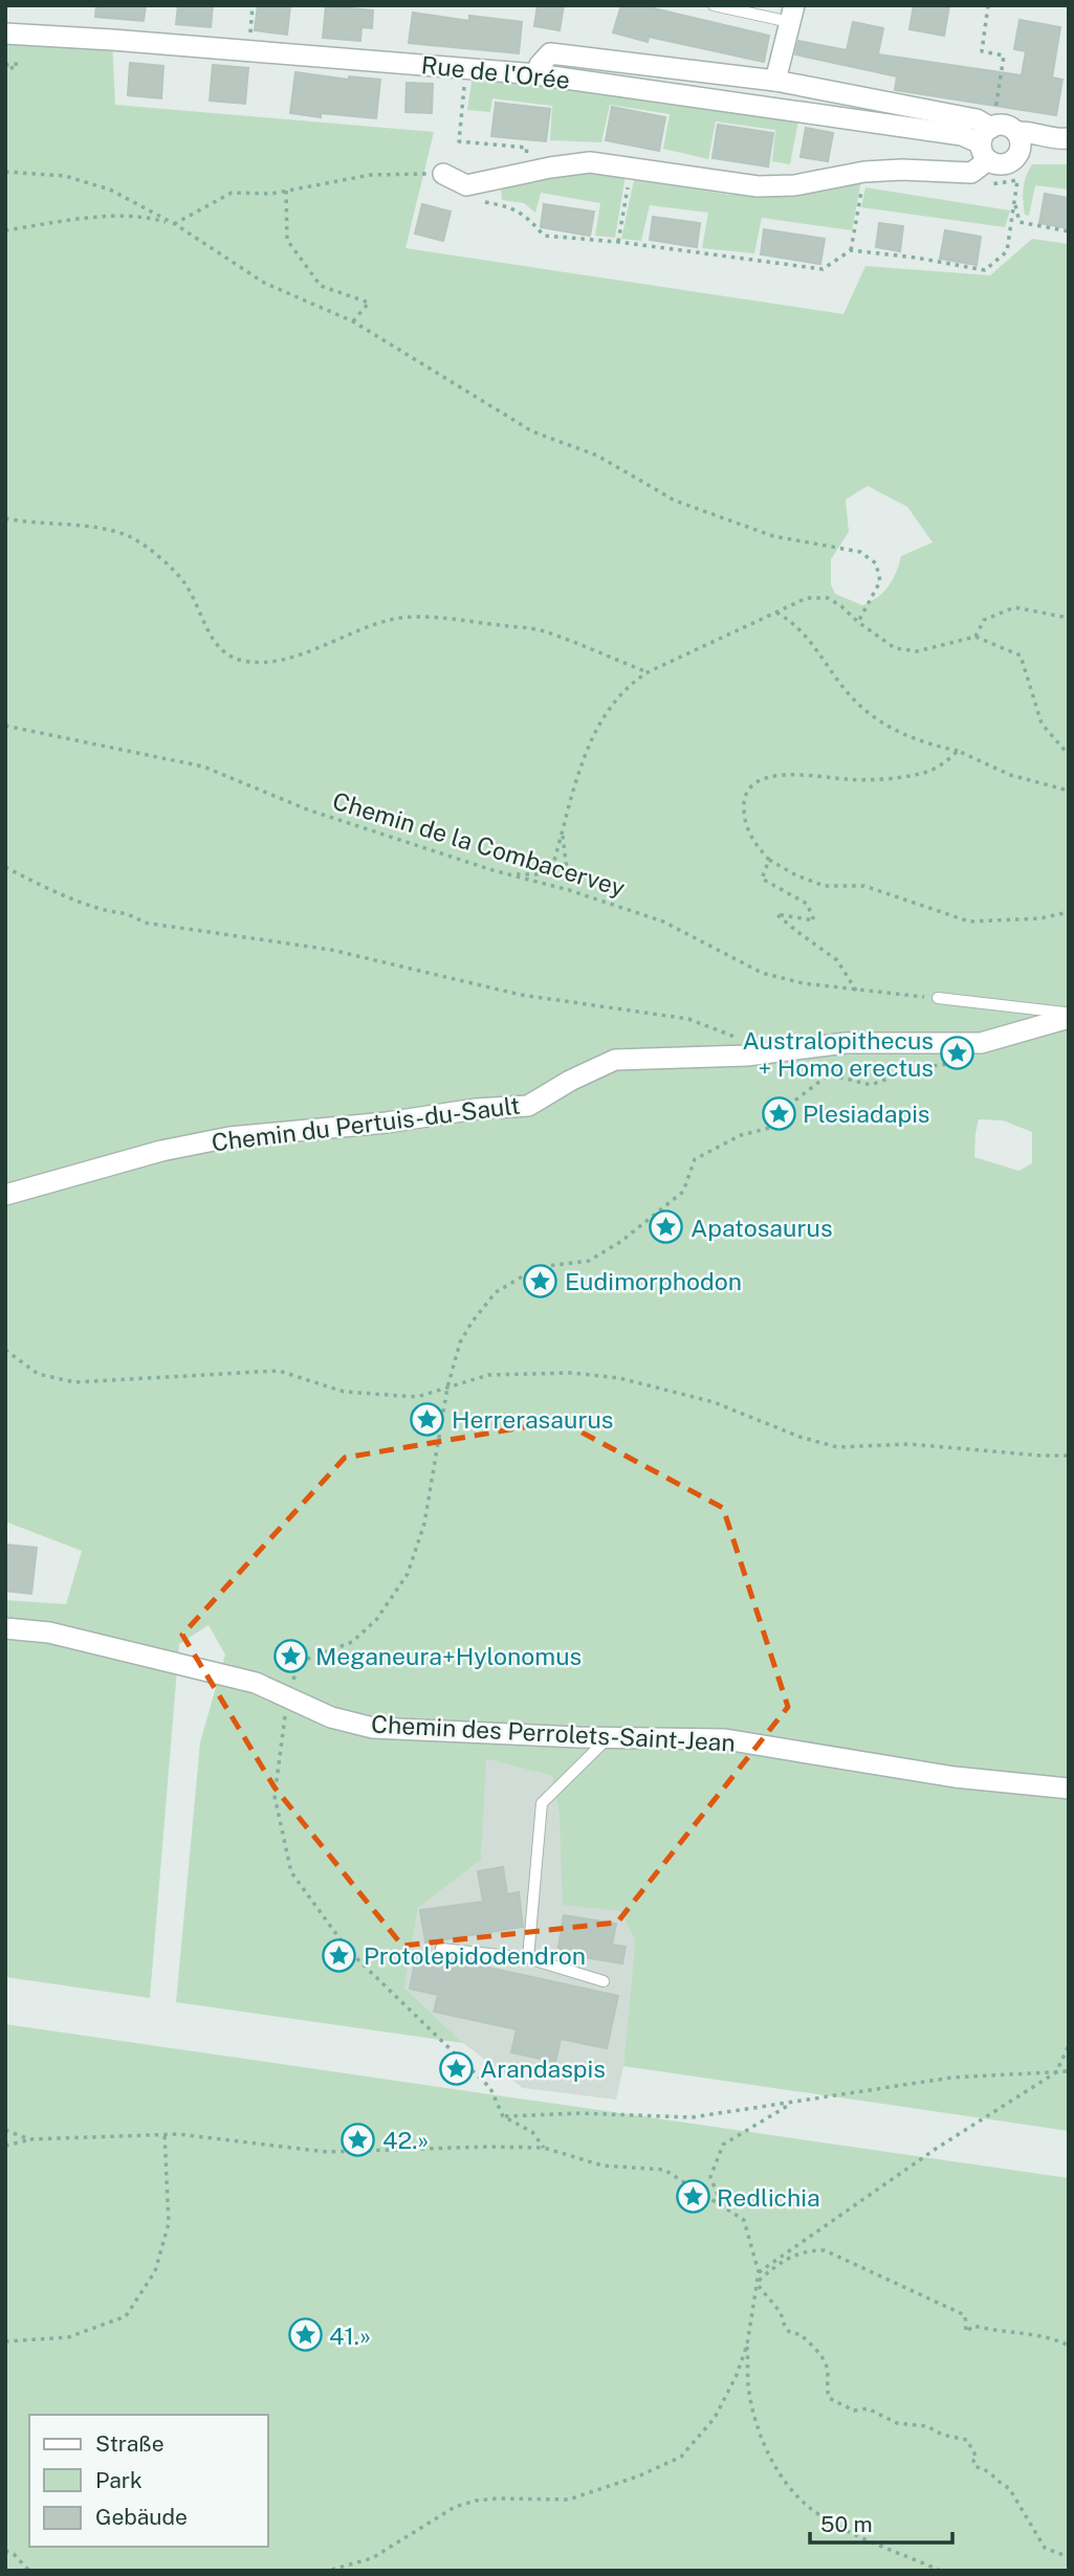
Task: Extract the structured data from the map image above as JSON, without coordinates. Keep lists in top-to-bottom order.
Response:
{
  "streets": {
    "street": ["Rue de l'Orée", "Chemin du Pertuis-du-Sault", "Chemin des Perrolets-Saint-Jean"],
    "path": ["Chemin de la Combacervey"]
  },
  "crossings": [
    ["Chemin de la Combacervey", "Chemin du Pertuis-du-Sault"]
  ],
  "places": {
    "place": [
      "Australopithecus + Homo erectus",
      "Plesiadapis",
      "Apatosaurus",
      "Eudimorphodon",
      "Herrerasaurus",
      "Meganeura+Hylonomus",
      "Protolepidodendron",
      "Arandaspis",
      "42.»",
      "Redlichia",
      "41.»"
    ]
  },
  "legend": ["Straße", "Park", "Gebäude"],
  "scale_bar": "50 m"
}
